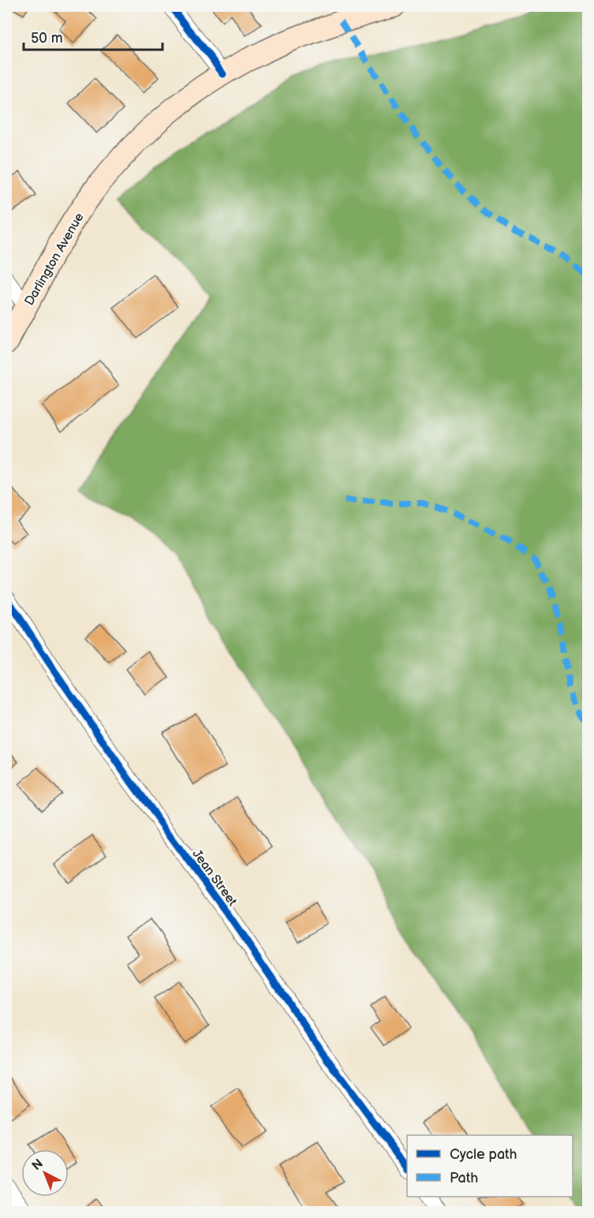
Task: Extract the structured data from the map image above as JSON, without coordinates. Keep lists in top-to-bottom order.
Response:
{
  "streets": {
    "main road": ["Darlington Avenue"],
    "street": ["Jean Street"]
  },
  "legend": ["Cycle path", "Path"],
  "scale_bar": "50 m",
  "north": "top left"
}
